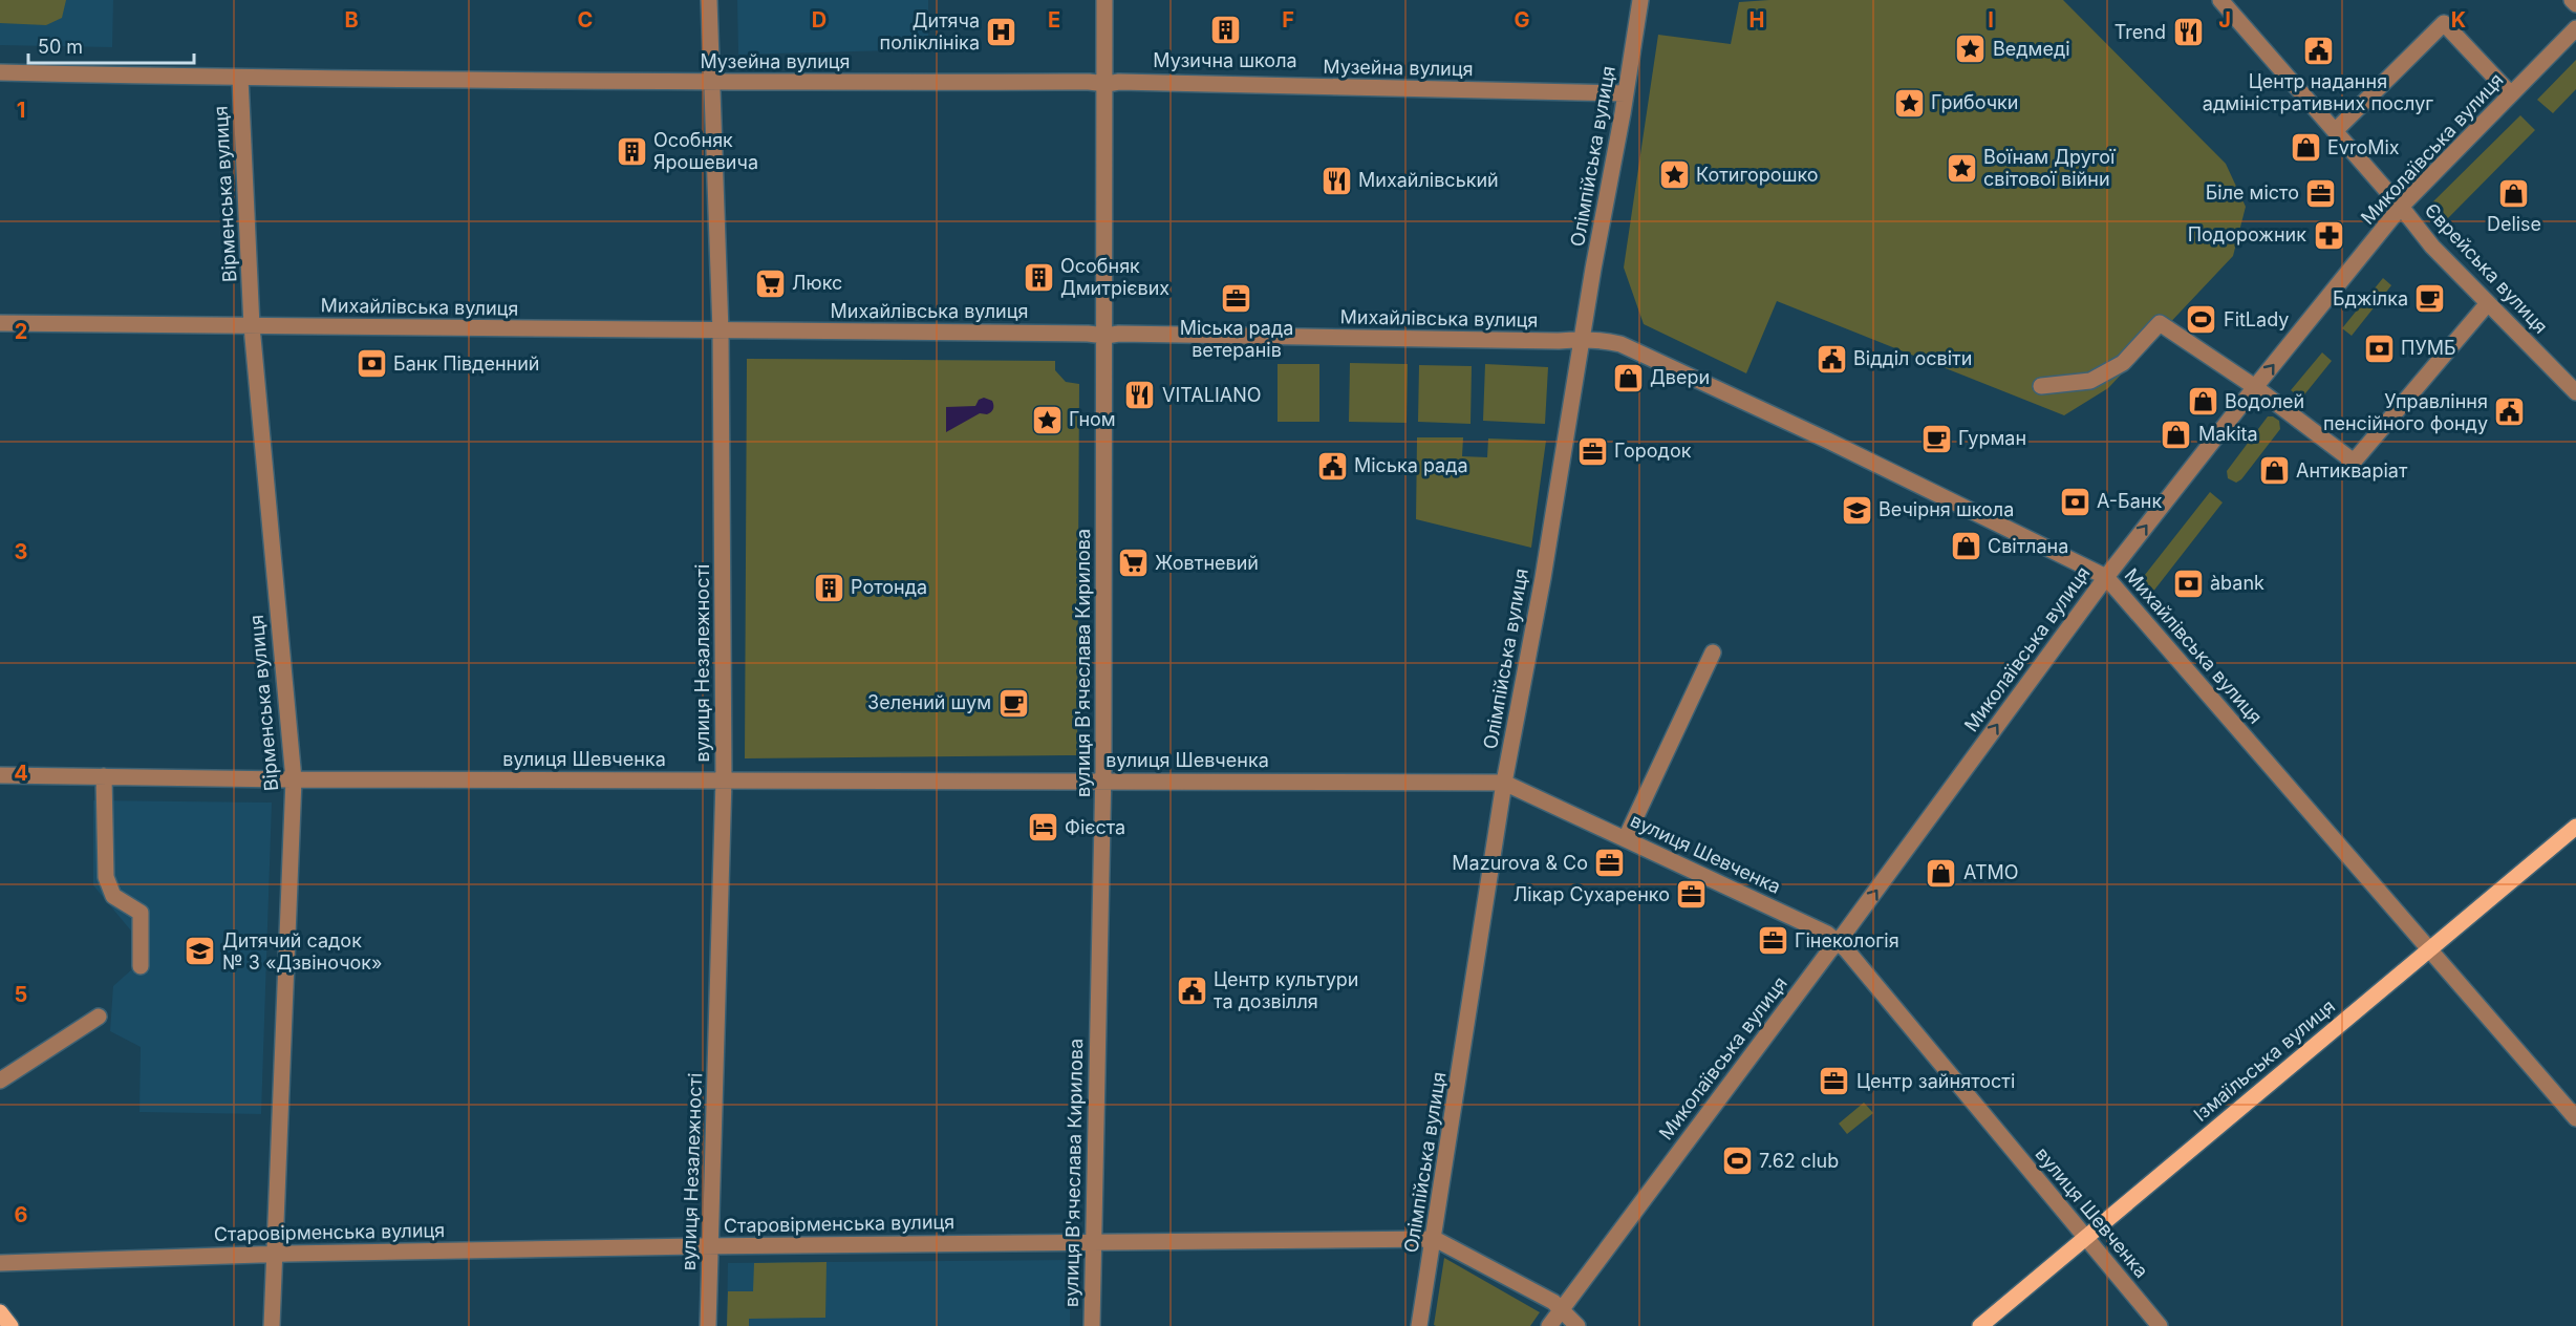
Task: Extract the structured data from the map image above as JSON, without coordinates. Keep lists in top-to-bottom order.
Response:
{
  "streets": {
    "main road": ["Ізмаїльська вулиця"],
    "street": [
      "Музейна вулиця",
      "Миколаївська вулиця",
      "Олімпійська вулиця",
      "Вірменська вулиця",
      "Єврейська вулиця",
      "Михайлівська вулиця",
      "вулиця Незалежності",
      "вулиця В'ячеслава Кирилова",
      "вулиця Шевченка",
      "Старовірменська вулиця"
    ]
  },
  "crossings": [
    ["Музейна вулиця", "Олімпійська вулиця"],
    ["Музейна вулиця", "Вірменська вулиця"],
    ["Музейна вулиця", "вулиця Незалежності"],
    ["Музейна вулиця", "вулиця В'ячеслава Кирилова"],
    ["Миколаївська вулиця", "Єврейська вулиця"],
    ["Миколаївська вулиця", "Михайлівська вулиця"],
    ["Миколаївська вулиця", "вулиця Шевченка"],
    ["Миколаївська вулиця", "Старовірменська вулиця"],
    ["Олімпійська вулиця", "Михайлівська вулиця"],
    ["Олімпійська вулиця", "вулиця Шевченка"],
    ["Олімпійська вулиця", "Старовірменська вулиця"],
    ["Вірменська вулиця", "Михайлівська вулиця"],
    ["Вірменська вулиця", "вулиця Шевченка"],
    ["Вірменська вулиця", "Старовірменська вулиця"],
    ["Михайлівська вулиця", "вулиця Незалежності"],
    ["Михайлівська вулиця", "вулиця В'ячеслава Кирилова"],
    ["Михайлівська вулиця", "Ізмаїльська вулиця"],
    ["вулиця Незалежності", "вулиця Шевченка"],
    ["вулиця Незалежності", "Старовірменська вулиця"],
    ["вулиця В'ячеслава Кирилова", "вулиця Шевченка"],
    ["вулиця В'ячеслава Кирилова", "Старовірменська вулиця"],
    ["вулиця Шевченка", "Ізмаїльська вулиця"]
  ],
  "one_way": ["Миколаївська вулиця"],
  "places": {
    "building": [
      "Музична школа",
      "Особняк Ярошевича",
      "Особняк Дмитрієвих",
      "Ротонда"
    ],
    "hospital": ["Дитяча поліклініка"],
    "restaurant": ["Trend", "Михайлівський", "VITALIANO"],
    "place": [
      "Ведмеді",
      "Грибочки",
      "Воїнам Другої світової війни",
      "Котигорошко",
      "Гном"
    ],
    "public building": [
      "Центр надання адміністративних послуг",
      "Відділ освіти",
      "Управління пенсійного фонду",
      "Міська рада",
      "Центр культури та дозвілля"
    ],
    "shop": [
      "EvroMix",
      "Delise",
      "Двери",
      "Водолей",
      "Makita",
      "Антикваріат",
      "Світлана",
      "АТМО"
    ],
    "office": [
      "Біле місто",
      "Міська рада ветеранів",
      "Городок",
      "Mazurova & Co",
      "Лікар Сухаренко",
      "Гінекологія",
      "Центр зайнятості"
    ],
    "pharmacy": ["Подорожник"],
    "supermarket": ["Люкс", "Жовтневий"],
    "cafe": ["Бджілка", "Гурман", "Зелений шум"],
    "sports": ["FitLady", "7.62 club"],
    "bank": [
      "ПУМБ",
      "Банк Південний",
      "А-Банк",
      "àbank"
    ],
    "school or university": ["Вечірня школа", "Дитячий садок № 3 «Дзвіночок»"],
    "hotel": ["Фієста"]
  },
  "scale_bar": "50 m",
  "grid": {
    "columns": [
      "B",
      "C",
      "D",
      "E",
      "F",
      "G",
      "H",
      "I",
      "J",
      "K"
    ],
    "rows": [
      "1",
      "2",
      "3",
      "4",
      "5",
      "6"
    ]
  }
}
